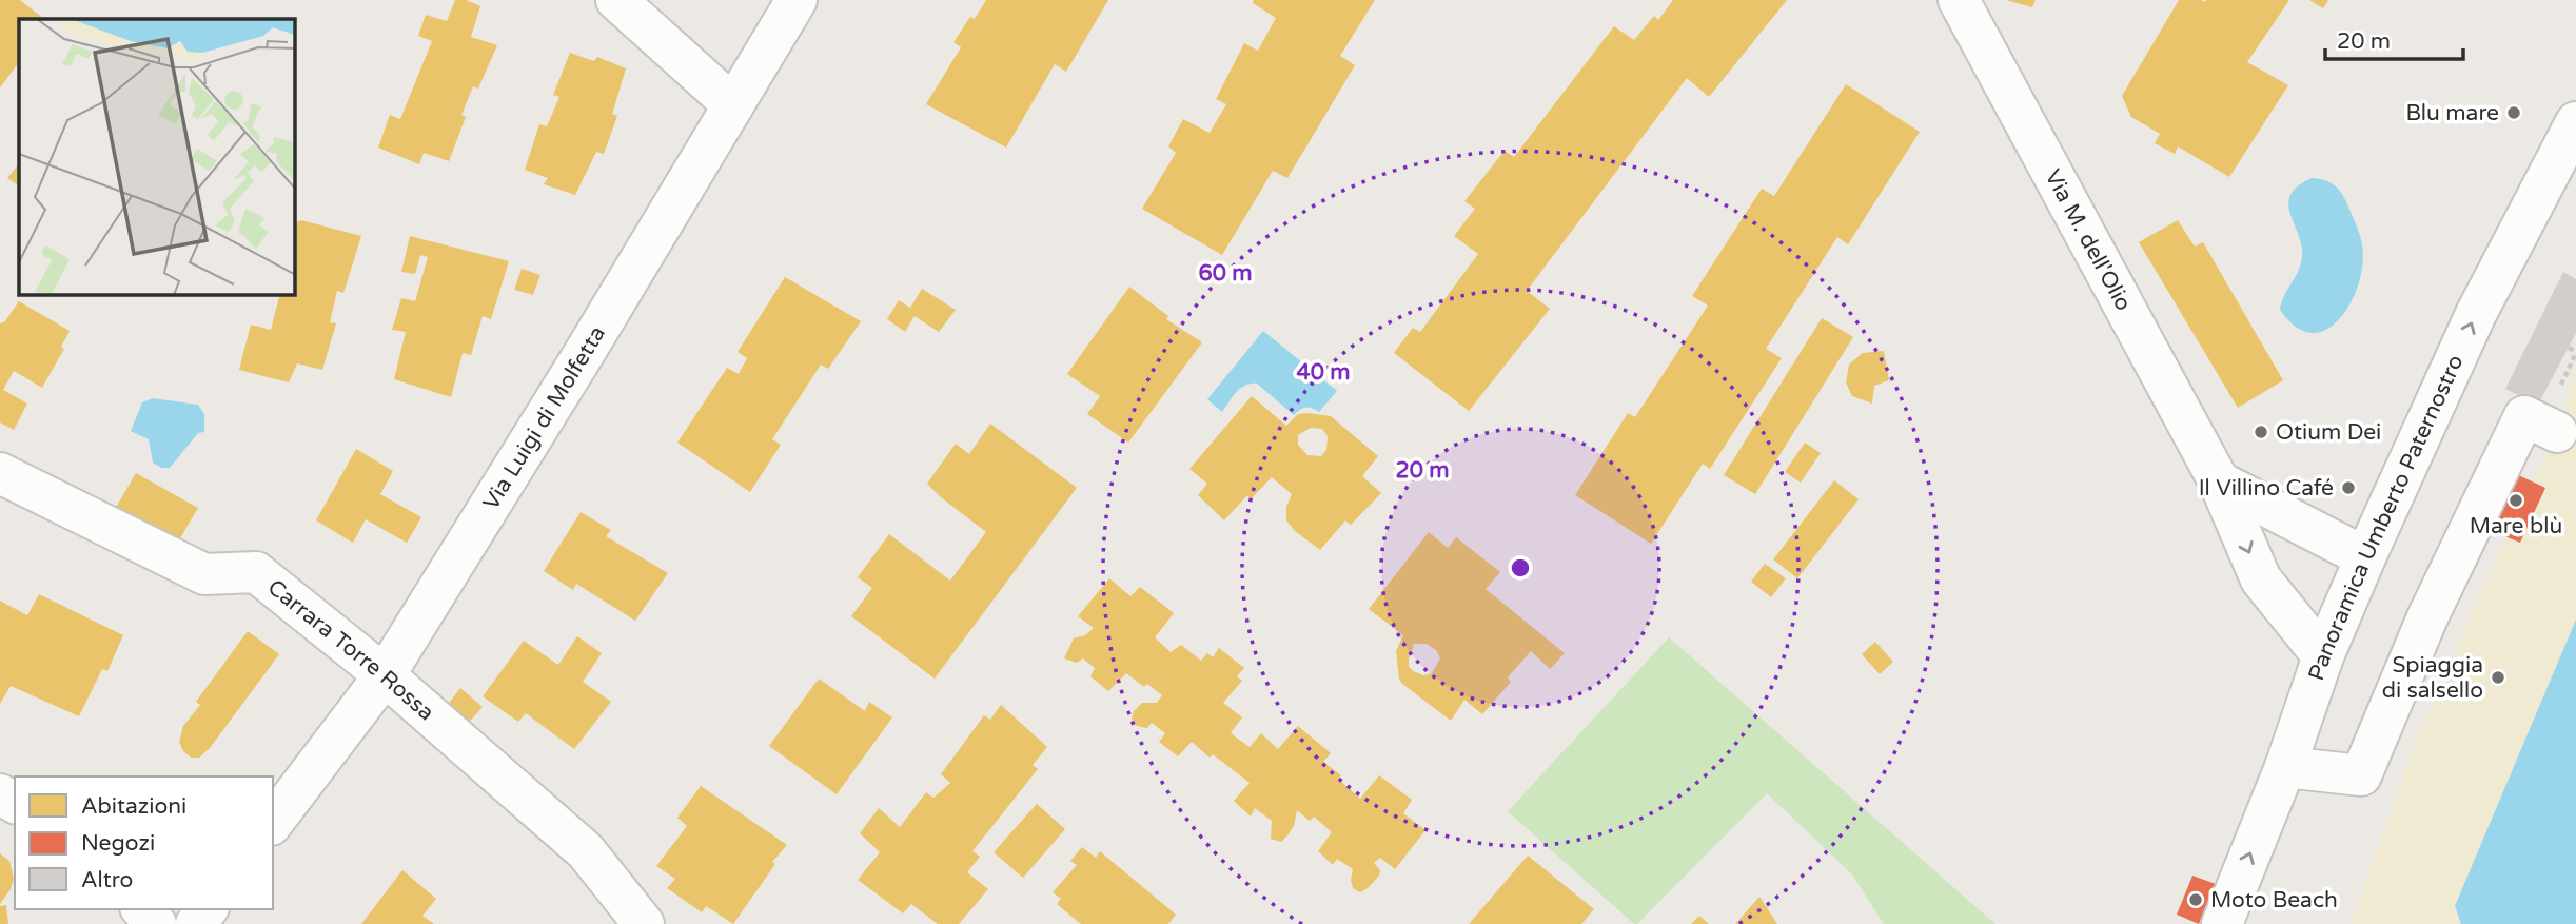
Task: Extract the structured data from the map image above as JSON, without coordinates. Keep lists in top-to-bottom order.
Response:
{
  "streets": {
    "street": [
      "Via M. dell'Olio",
      "Via Luigi di Molfetta",
      "Panoramica Umberto Paternostro",
      "Carrara Torre Rossa"
    ]
  },
  "crossings": [
    ["Via M. dell'Olio", "Panoramica Umberto Paternostro"],
    ["Via Luigi di Molfetta", "Carrara Torre Rossa"]
  ],
  "one_way": ["Panoramica Umberto Paternostro"],
  "places": [
    "Blu mare",
    "Otium Dei",
    "Il Villino Café",
    "Mare blù",
    "Spiaggia di salsello",
    "Moto Beach"
  ],
  "legend": ["Abitazioni", "Negozi", "Altro"],
  "scale_bar": "20 m",
  "rings": ["60 m", "40 m", "20 m"]
}
